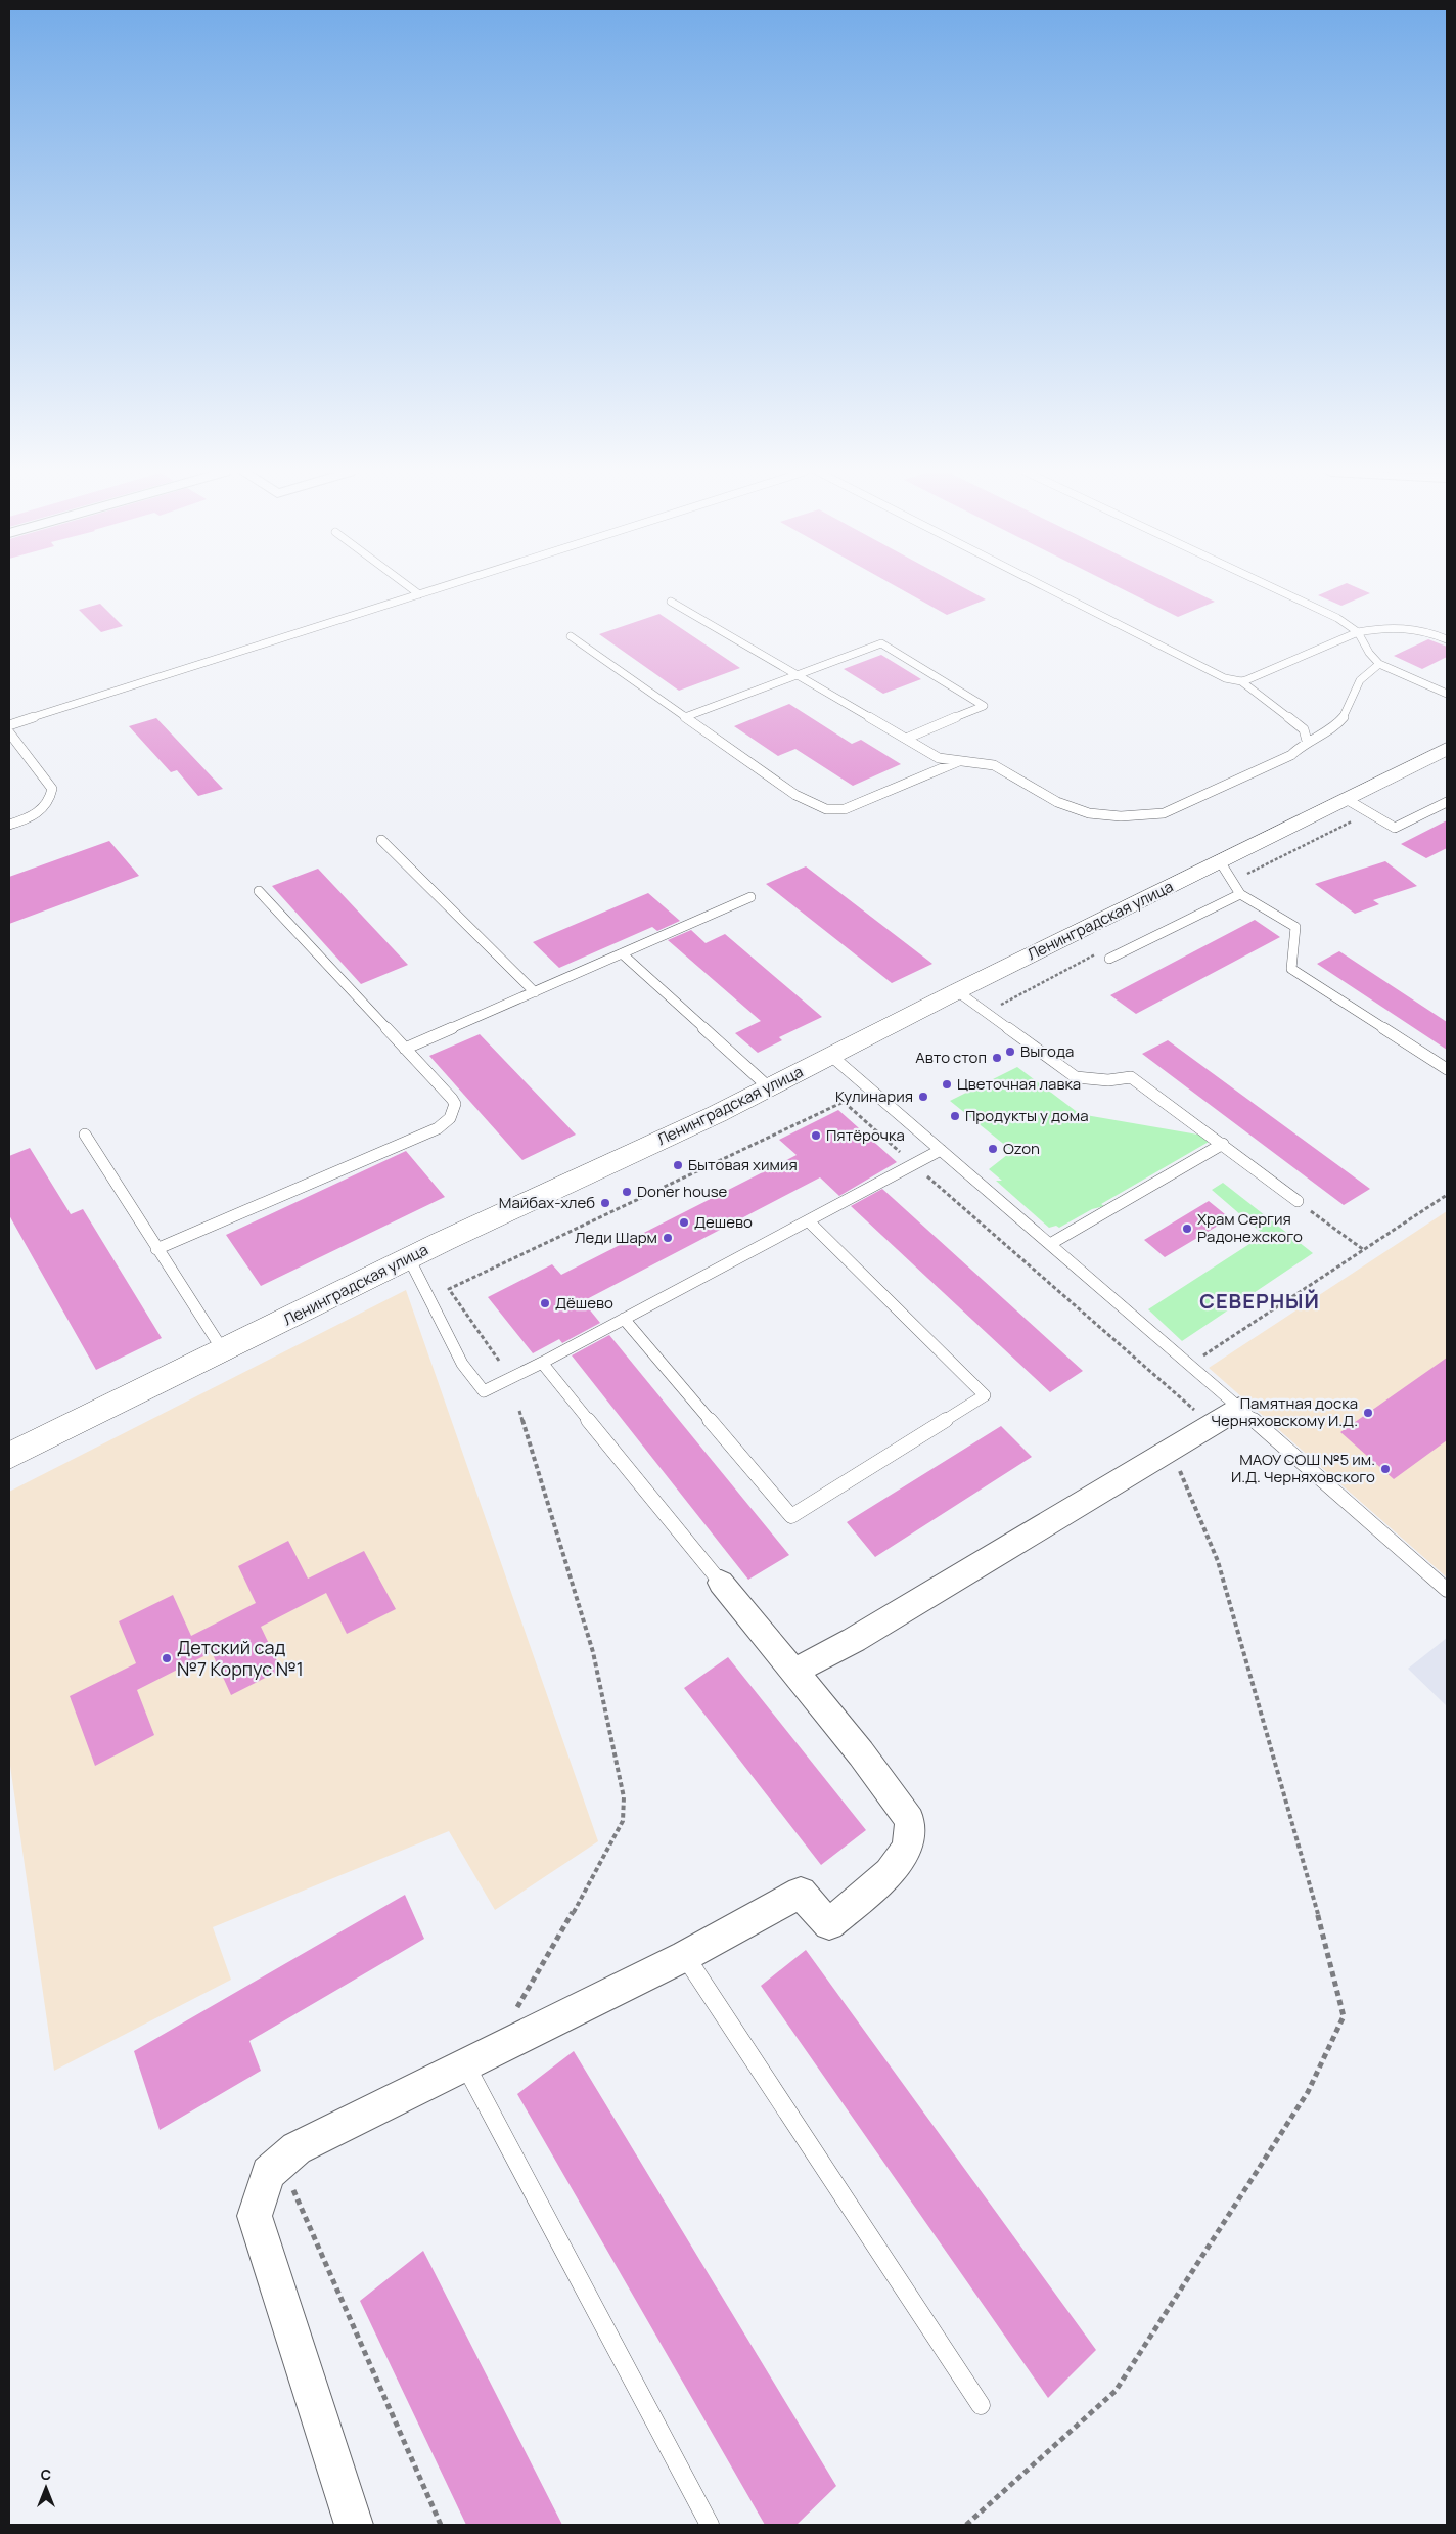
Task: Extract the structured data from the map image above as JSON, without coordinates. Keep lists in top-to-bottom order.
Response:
{
  "streets": {
    "street": ["Ленинградская улица"]
  },
  "districts": ["СЕВЕРНЫЙ"],
  "places": [
    "Выгода",
    "Авто стоп",
    "Цветочная лавка",
    "Кулинария",
    "Продукты у дома",
    "Пятёрочка",
    "Ozon",
    "Бытовая химия",
    "Doner house",
    "Майбах-хлеб",
    "Дешево",
    "Храм Сергия Радонежского",
    "Леди Шарм",
    "Дёшево",
    "Памятная доска Черняховскому И.Д.",
    "МАОУ СОШ №5 им. И.Д. Черняховского",
    "Детский сад №7 Корпус №1"
  ],
  "north": "top"
}
